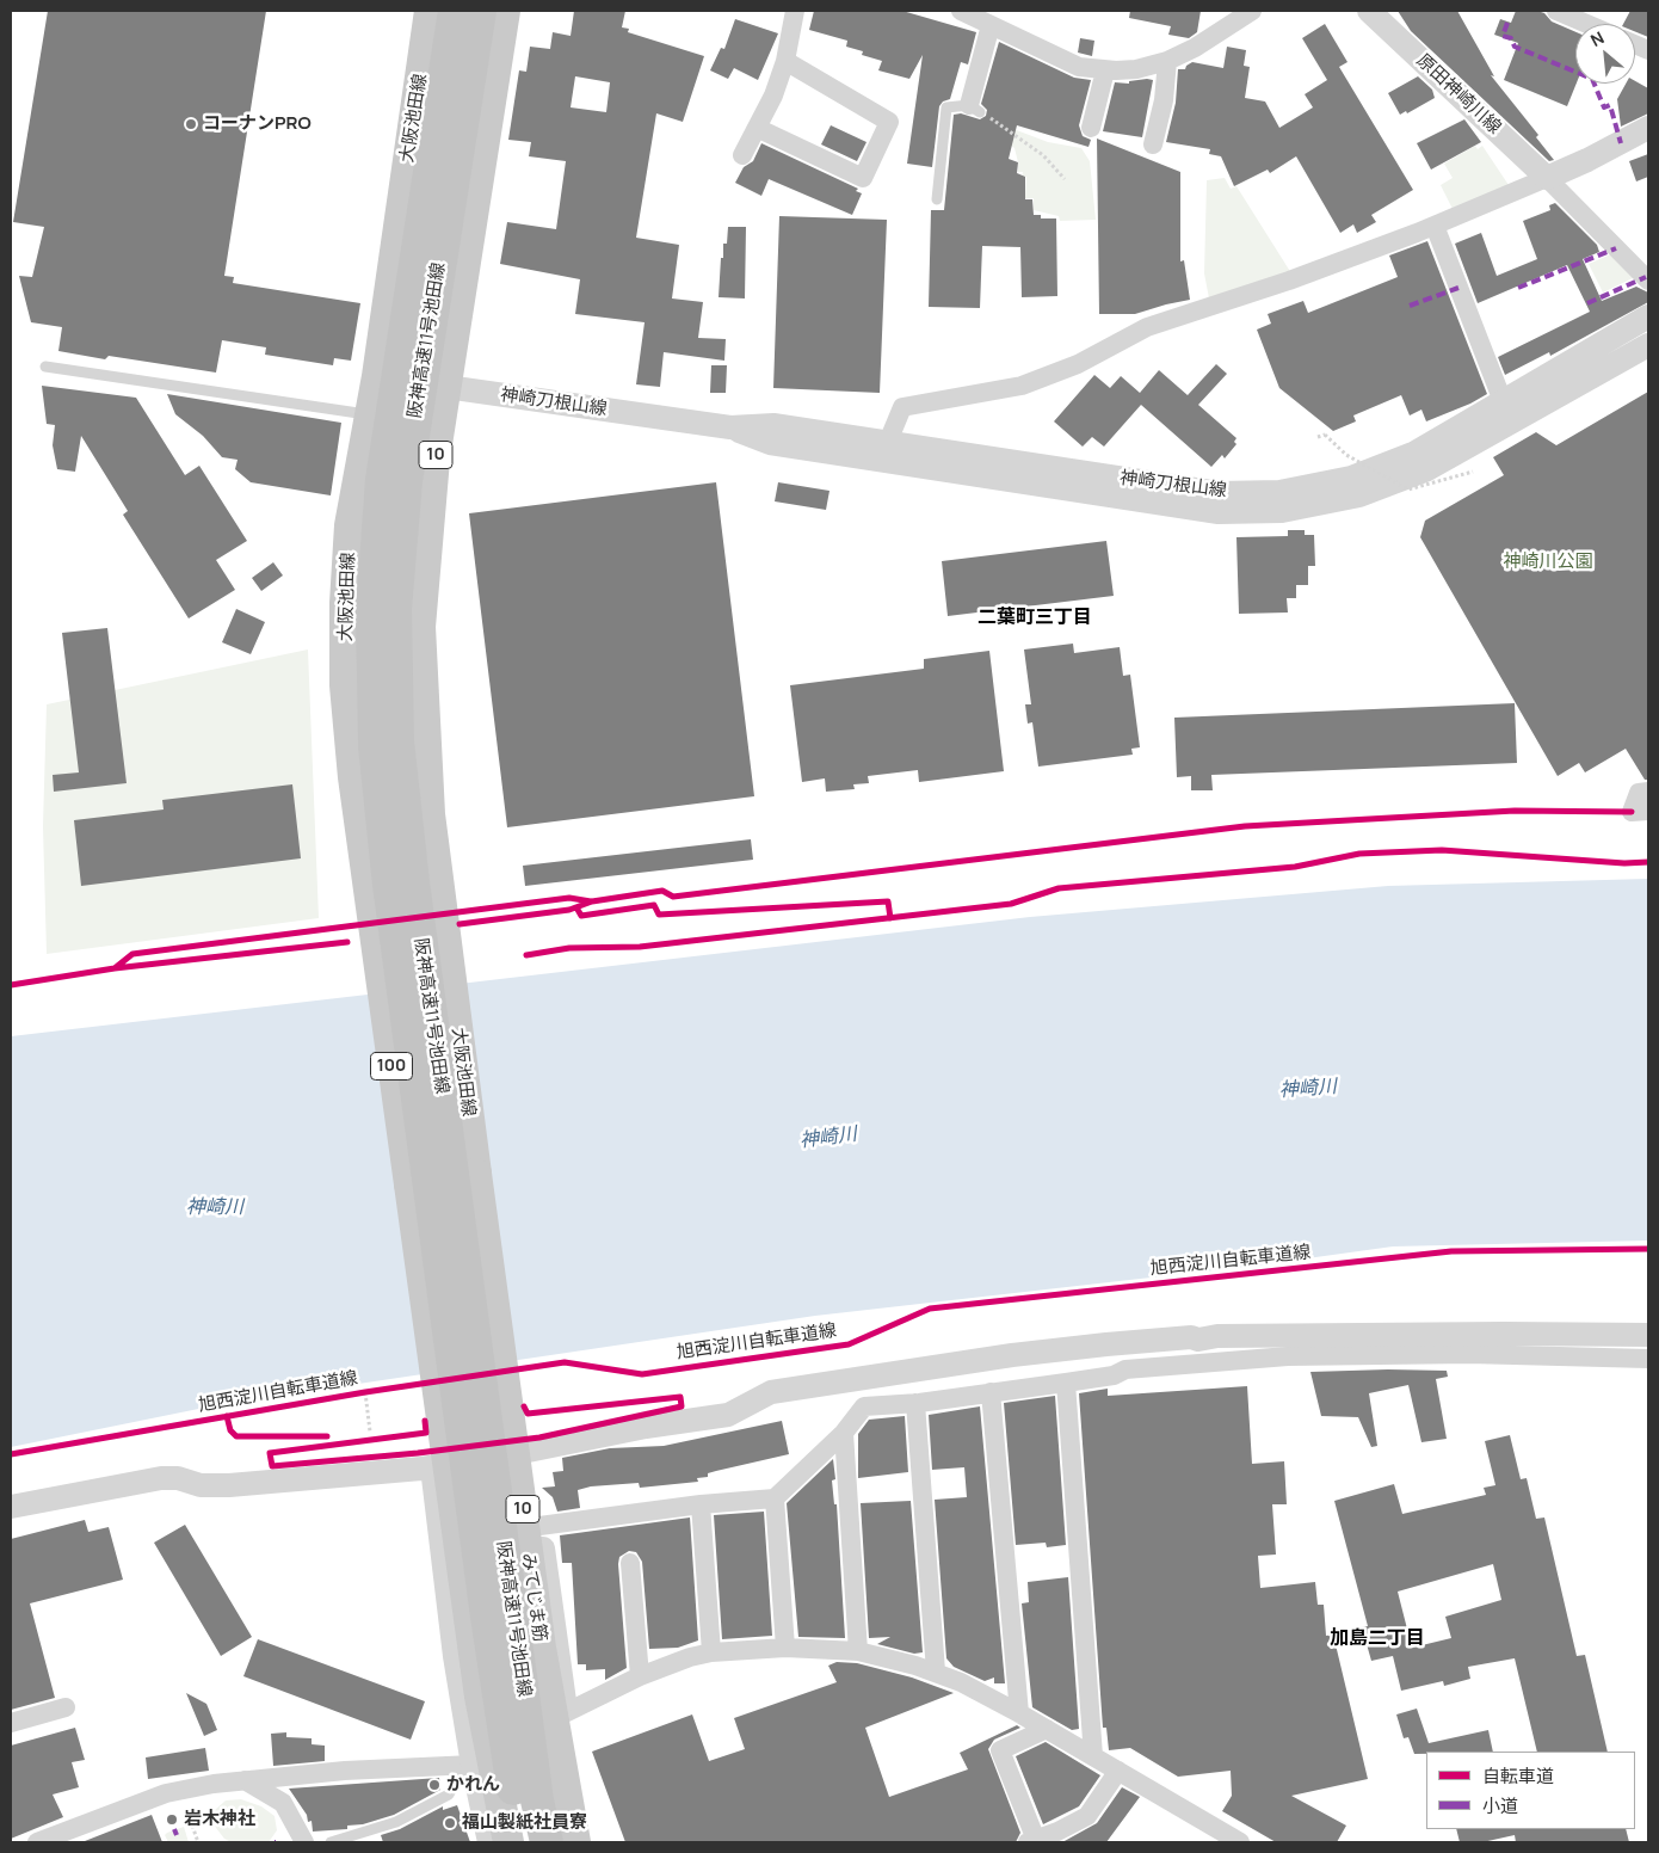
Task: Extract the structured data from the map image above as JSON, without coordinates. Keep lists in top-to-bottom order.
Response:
{
  "streets": {
    "highway": ["阪神高速11号池田線"],
    "main road": [
      "大阪池田線",
      "10",
      "100",
      "みてじま筋"
    ],
    "street": ["原田神崎川線", "神崎刀根山線"],
    "cycle path": ["旭西淀川自転車道線"]
  },
  "crossings": [
    ["大阪池田線", "神崎刀根山線"],
    ["大阪池田線", "みてじま筋"]
  ],
  "districts": ["二葉町三丁目", "加島二丁目"],
  "water": ["神崎川"],
  "parks": ["神崎川公園"],
  "places": [
    "コーナンPRO",
    "かれん",
    "岩木神社",
    "福山製紙社員寮"
  ],
  "legend": ["自転車道", "小道"],
  "north": "top left"
}
